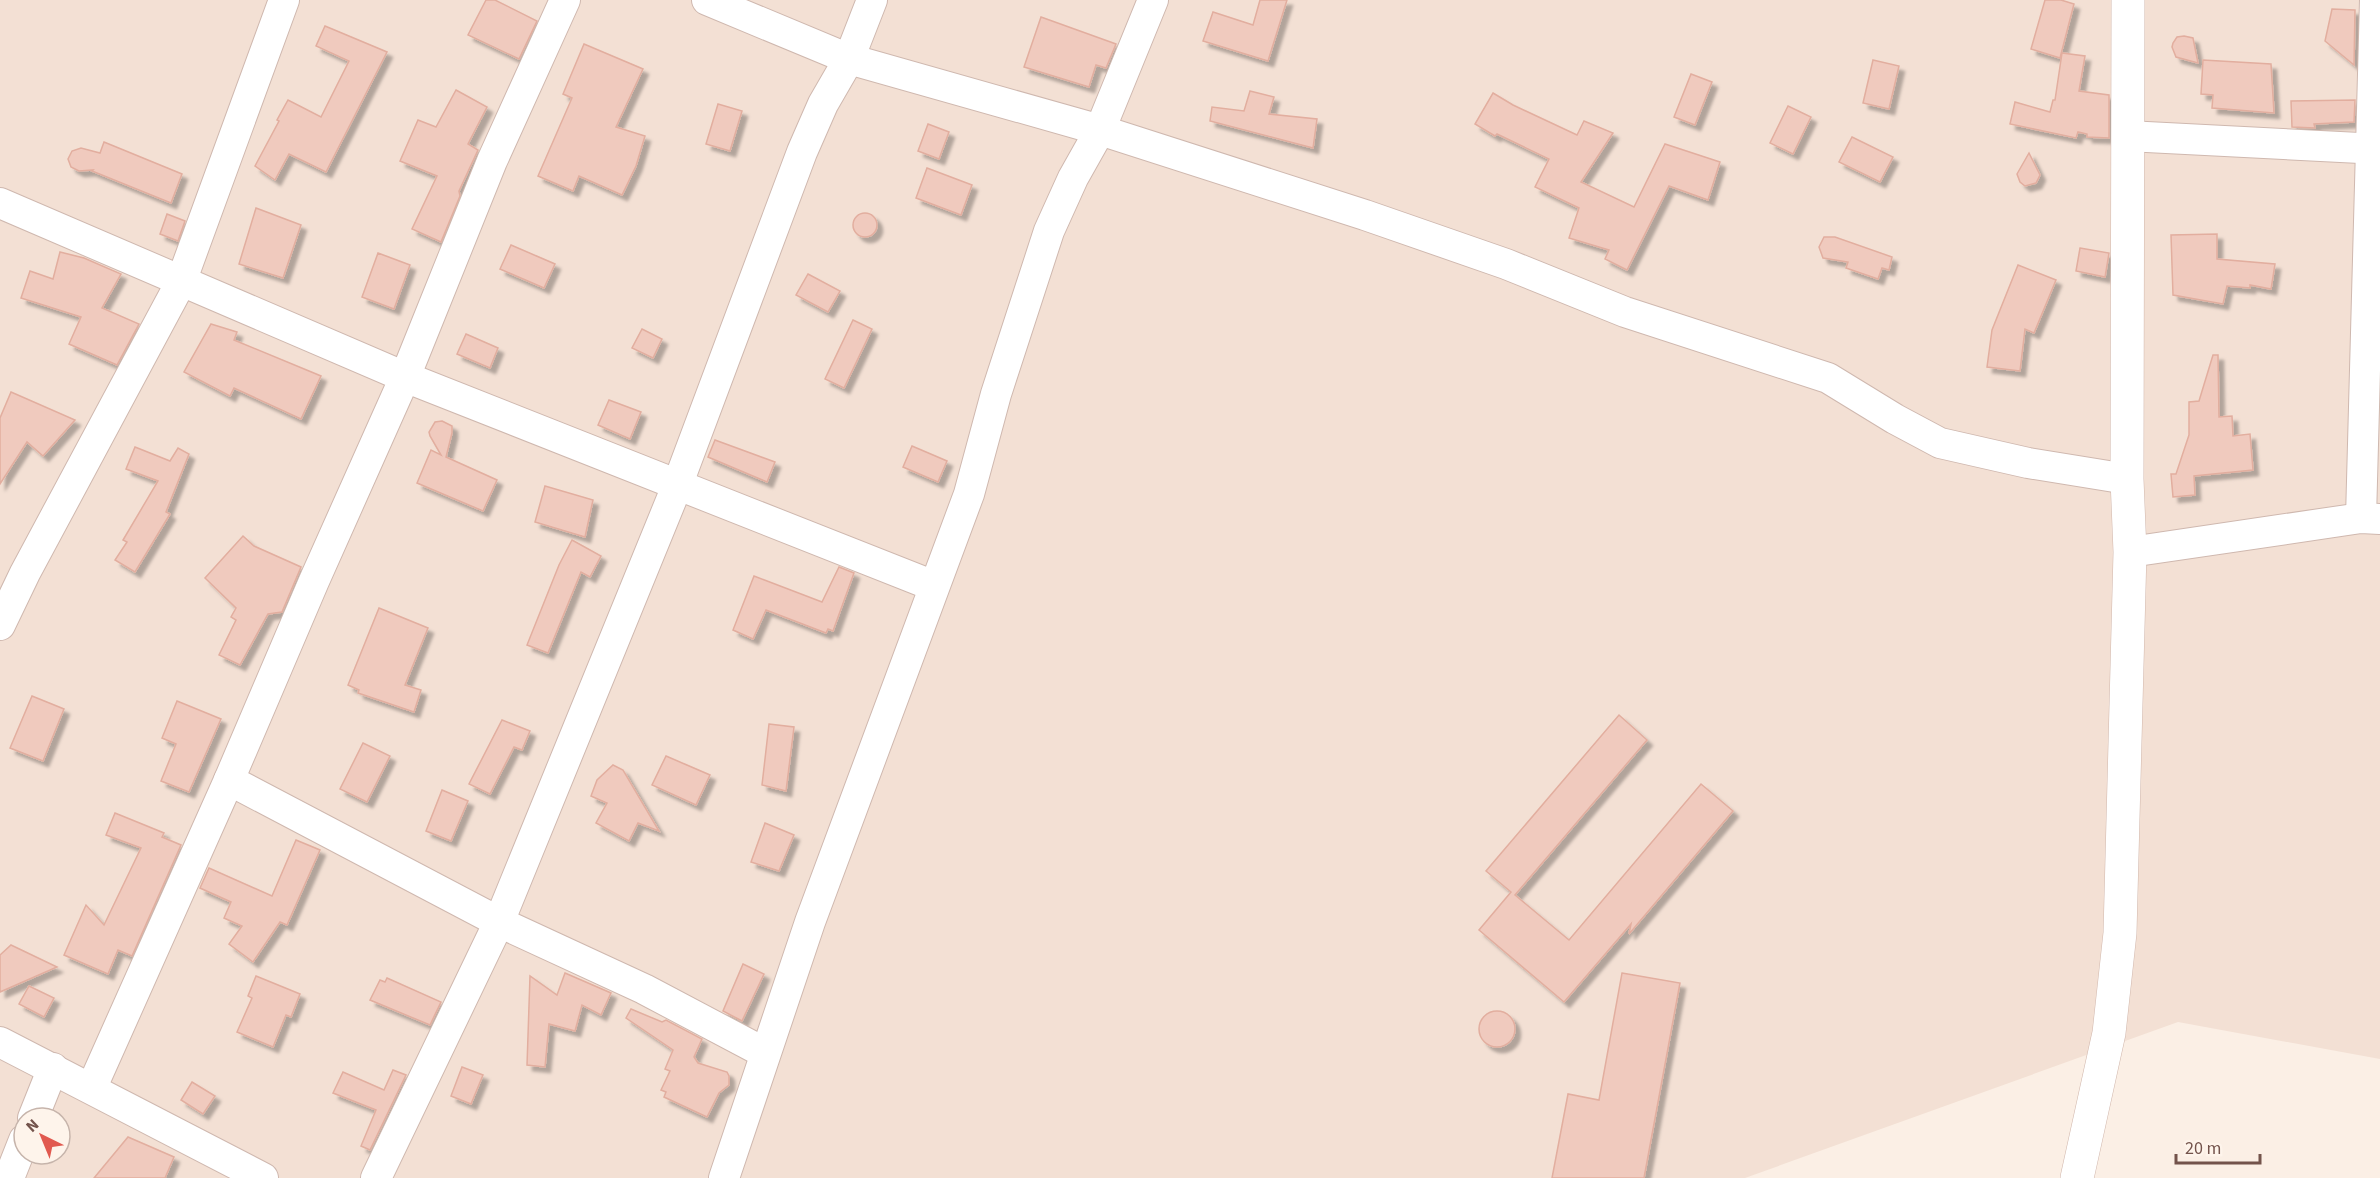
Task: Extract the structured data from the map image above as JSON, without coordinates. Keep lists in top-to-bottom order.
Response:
{
  "scale_bar": "20 m",
  "north": "top left"
}
